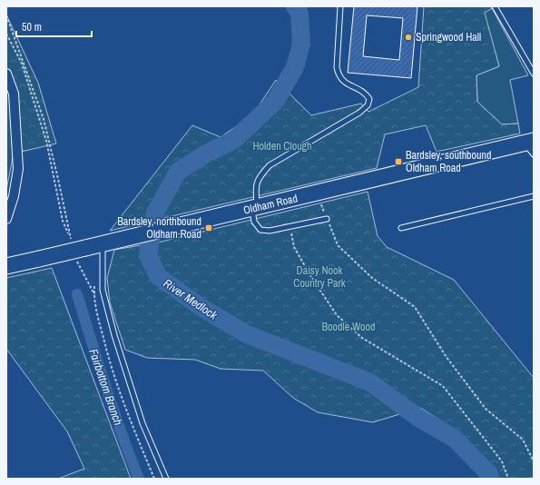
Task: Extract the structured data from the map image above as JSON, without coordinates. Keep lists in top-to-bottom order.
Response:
{
  "streets": {
    "highway": ["Oldham Road"]
  },
  "water": ["River Medlock", "Fairbottom Branch"],
  "parks": ["Holden Clough", "Daisy Nook Country Park", "Boodle Wood"],
  "places": {
    "other": ["Springwood Hall"],
    "transit": ["Bardsley, southbound Oldham Road", "Bardsley, northbound Oldham Road"]
  },
  "scale_bar": "50 m"
}
